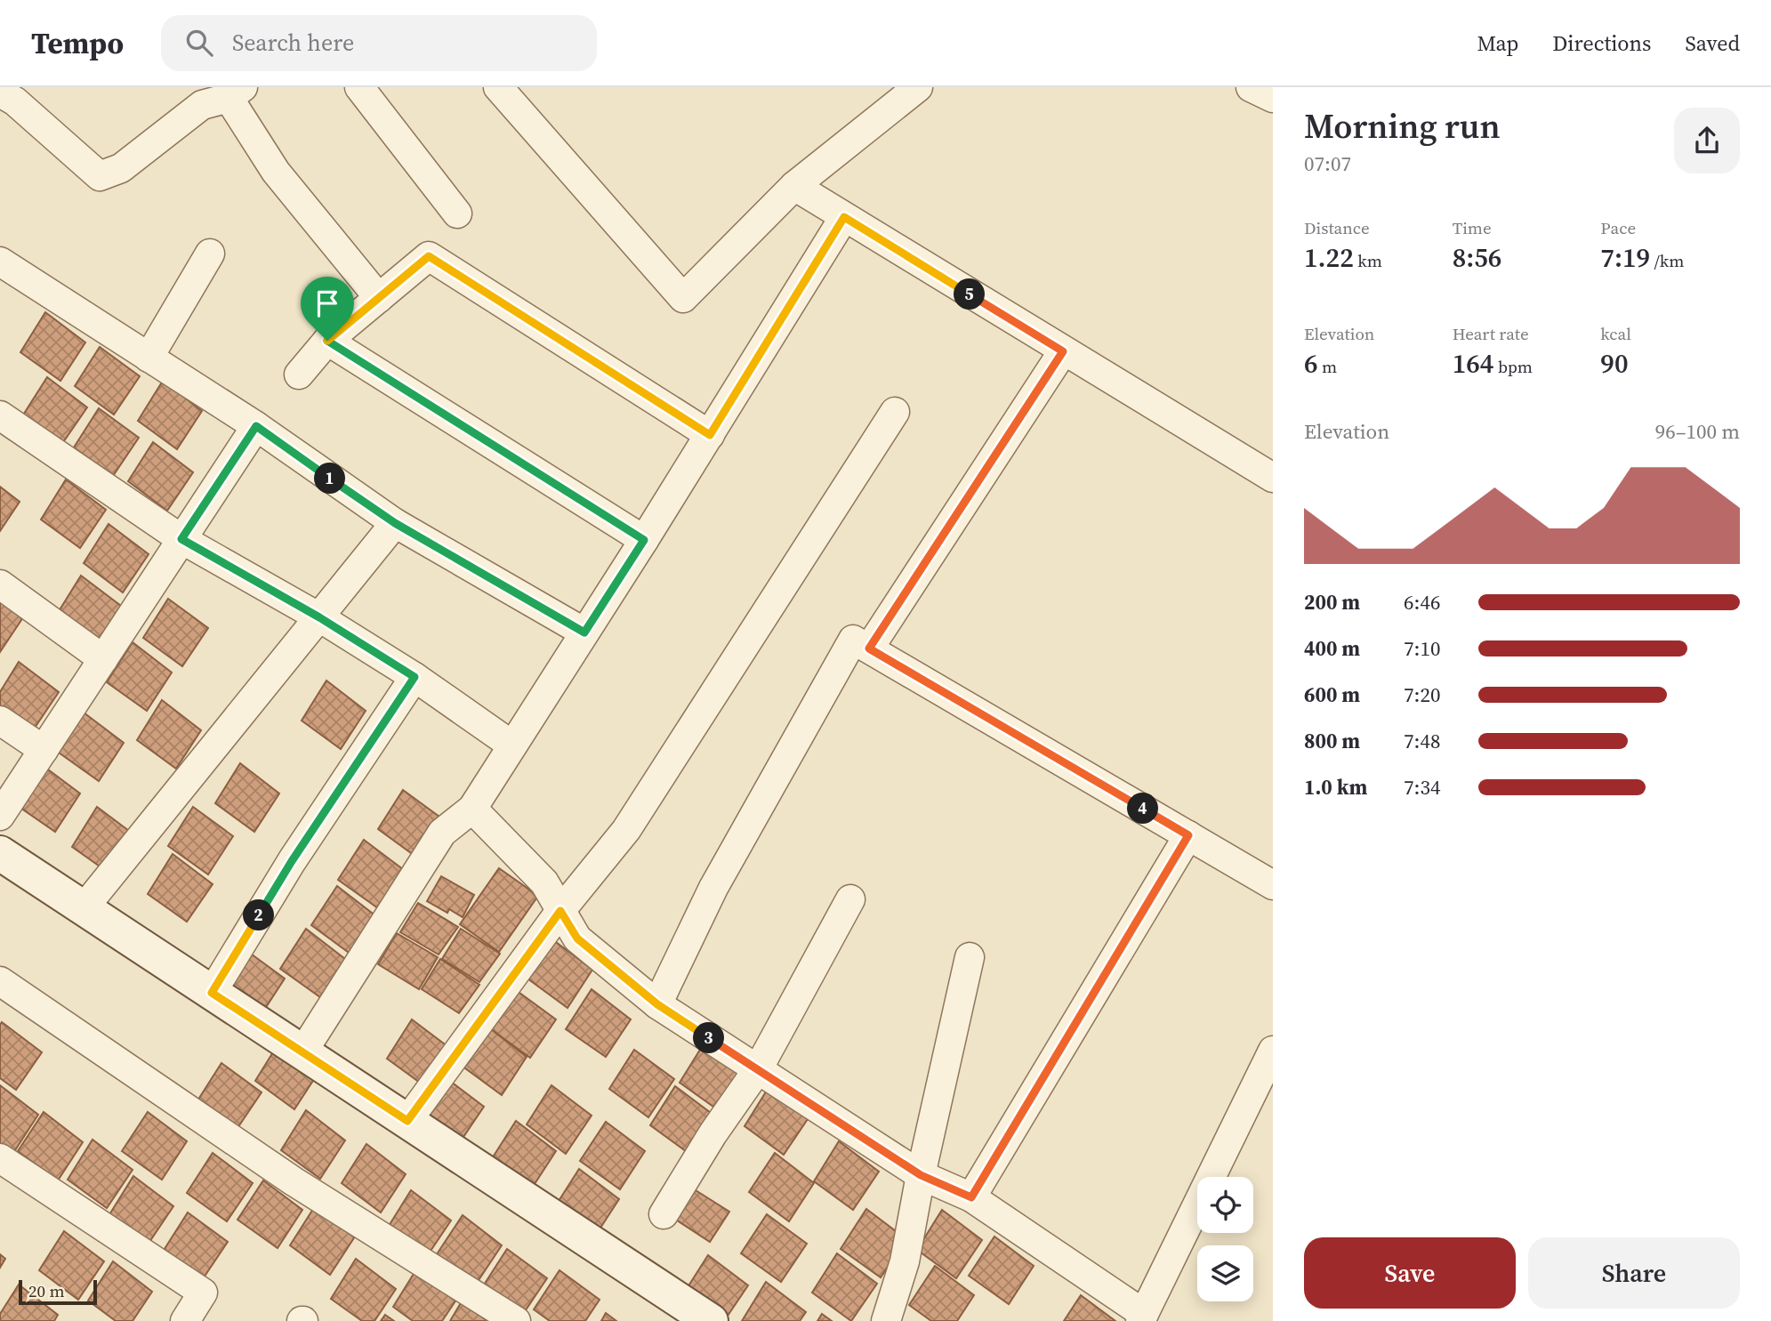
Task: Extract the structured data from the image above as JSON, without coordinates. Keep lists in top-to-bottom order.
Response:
{
  "scale_bar": "20 m",
  "page": {
    "header": "Tempo",
    "search": "Search here",
    "nav": ["Map", "Directions", "Saved"],
    "heading": ["Morning run", "07:07"],
    "stats": [
      ["Distance", "1.22 km"],
      ["Time", "8:56"],
      ["Pace", "7:19 /km"],
      ["Elevation", "6 m"],
      ["Heart rate", "164 bpm"],
      ["kcal", "90"]
    ],
    "pins": [
      "5",
      "1",
      "4",
      "2",
      "3"
    ],
    "chart": ["Elevation", "96–100 m"],
    "list": [
      {
        "name": "200 m",
        "note": "6:46"
      },
      {
        "name": "400 m",
        "note": "7:10"
      },
      {
        "name": "600 m",
        "note": "7:20"
      },
      {
        "name": "800 m",
        "note": "7:48"
      },
      {
        "name": "1.0 km",
        "note": "7:34"
      }
    ],
    "buttons": ["Save", "Share"],
    "scale": "20 m"
  }
}
